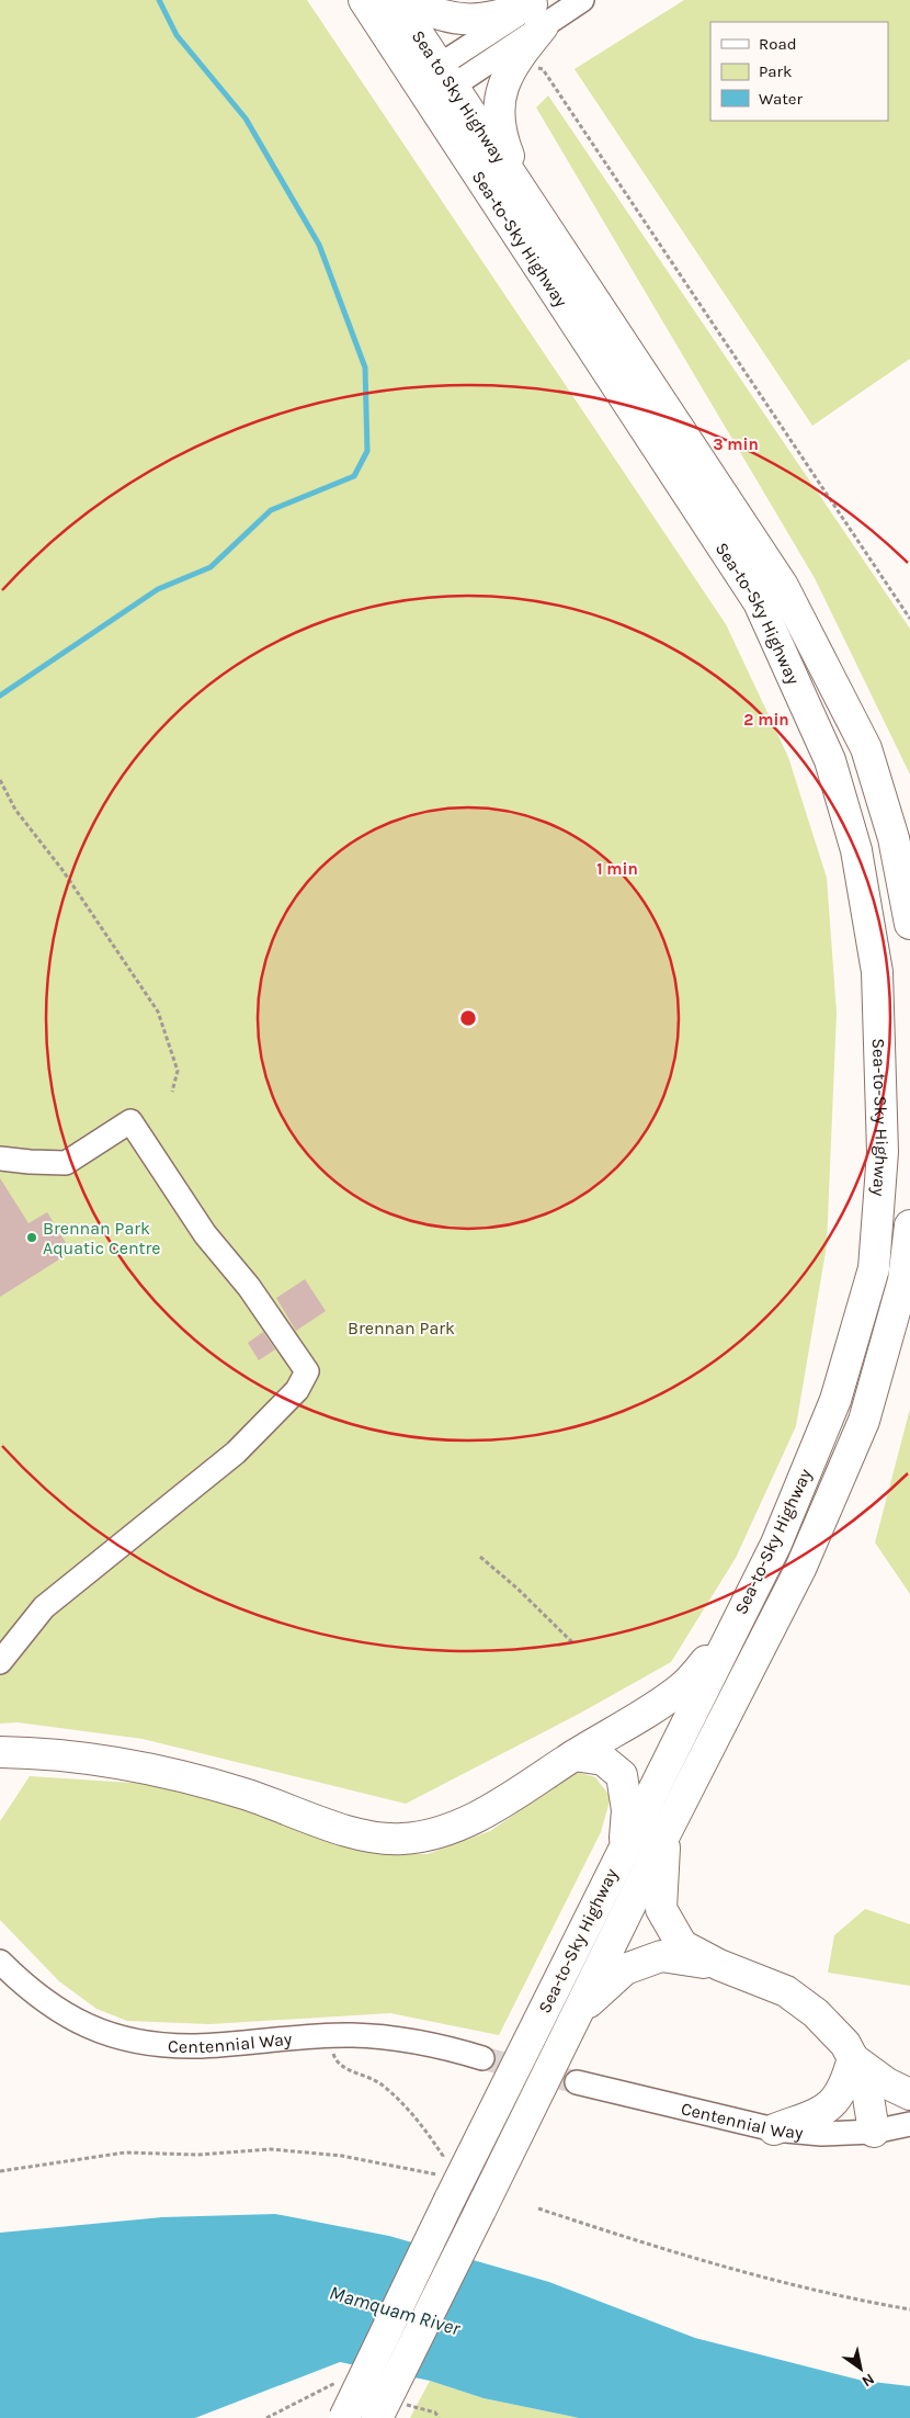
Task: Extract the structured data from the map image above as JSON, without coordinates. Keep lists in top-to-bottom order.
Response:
{
  "streets": {
    "highway": ["Sea to Sky Highway", "Sea-to-Sky Highway"],
    "street": ["Centennial Way"]
  },
  "crossings": [
    ["Sea to Sky Highway", "Sea-to-Sky Highway"]
  ],
  "water": ["Mamquam River"],
  "parks": ["Brennan Park"],
  "places": ["Brennan Park Aquatic Centre"],
  "legend": ["Road", "Park", "Water"],
  "north": "bottom right",
  "rings": ["3 min", "2 min", "1 min"]
}
